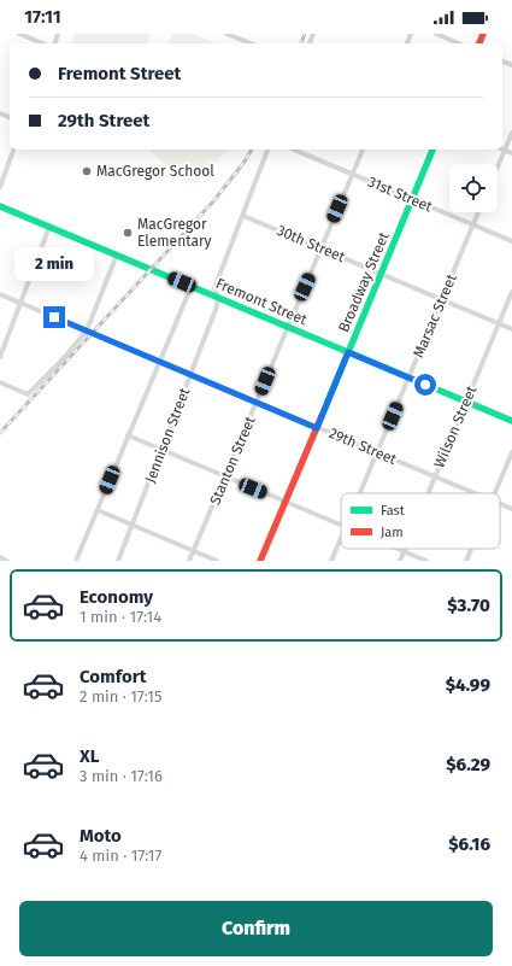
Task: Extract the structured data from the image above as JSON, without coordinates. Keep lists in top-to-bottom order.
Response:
{
  "streets": {
    "street": [
      "31st Street",
      "30th Street",
      "Broadway Street",
      "Fremont Street",
      "Marsac Street",
      "Wilson Street",
      "Jennison Street",
      "29th Street",
      "Stanton Street"
    ]
  },
  "crossings": [
    ["31st Street", "Broadway Street"],
    ["31st Street", "Marsac Street"],
    ["31st Street", "Stanton Street"],
    ["30th Street", "Broadway Street"],
    ["30th Street", "Marsac Street"],
    ["30th Street", "Wilson Street"],
    ["30th Street", "Jennison Street"],
    ["30th Street", "Stanton Street"],
    ["Broadway Street", "Fremont Street"],
    ["Broadway Street", "29th Street"],
    ["Fremont Street", "Marsac Street"],
    ["Fremont Street", "Wilson Street"],
    ["Fremont Street", "Jennison Street"],
    ["Fremont Street", "Stanton Street"],
    ["Marsac Street", "29th Street"],
    ["Wilson Street", "29th Street"],
    ["Jennison Street", "29th Street"],
    ["29th Street", "Stanton Street"]
  ],
  "places": ["MacGregor School", "MacGregor Elementary"],
  "legend": ["Fast", "Jam"],
  "page": {
    "status": "17:11",
    "banner": ["Fremont Street", "29th Street"],
    "bubble": "2 min",
    "list": [
      {
        "name": "Economy",
        "note": "1 min · 17:14",
        "value": "$3.70"
      },
      {
        "name": "Comfort",
        "note": "2 min · 17:15",
        "value": "$4.99"
      },
      {
        "name": "XL",
        "note": "3 min · 17:16",
        "value": "$6.29"
      },
      {
        "name": "Moto",
        "note": "4 min · 17:17",
        "value": "$6.16"
      }
    ],
    "buttons": "Confirm"
  }
}
